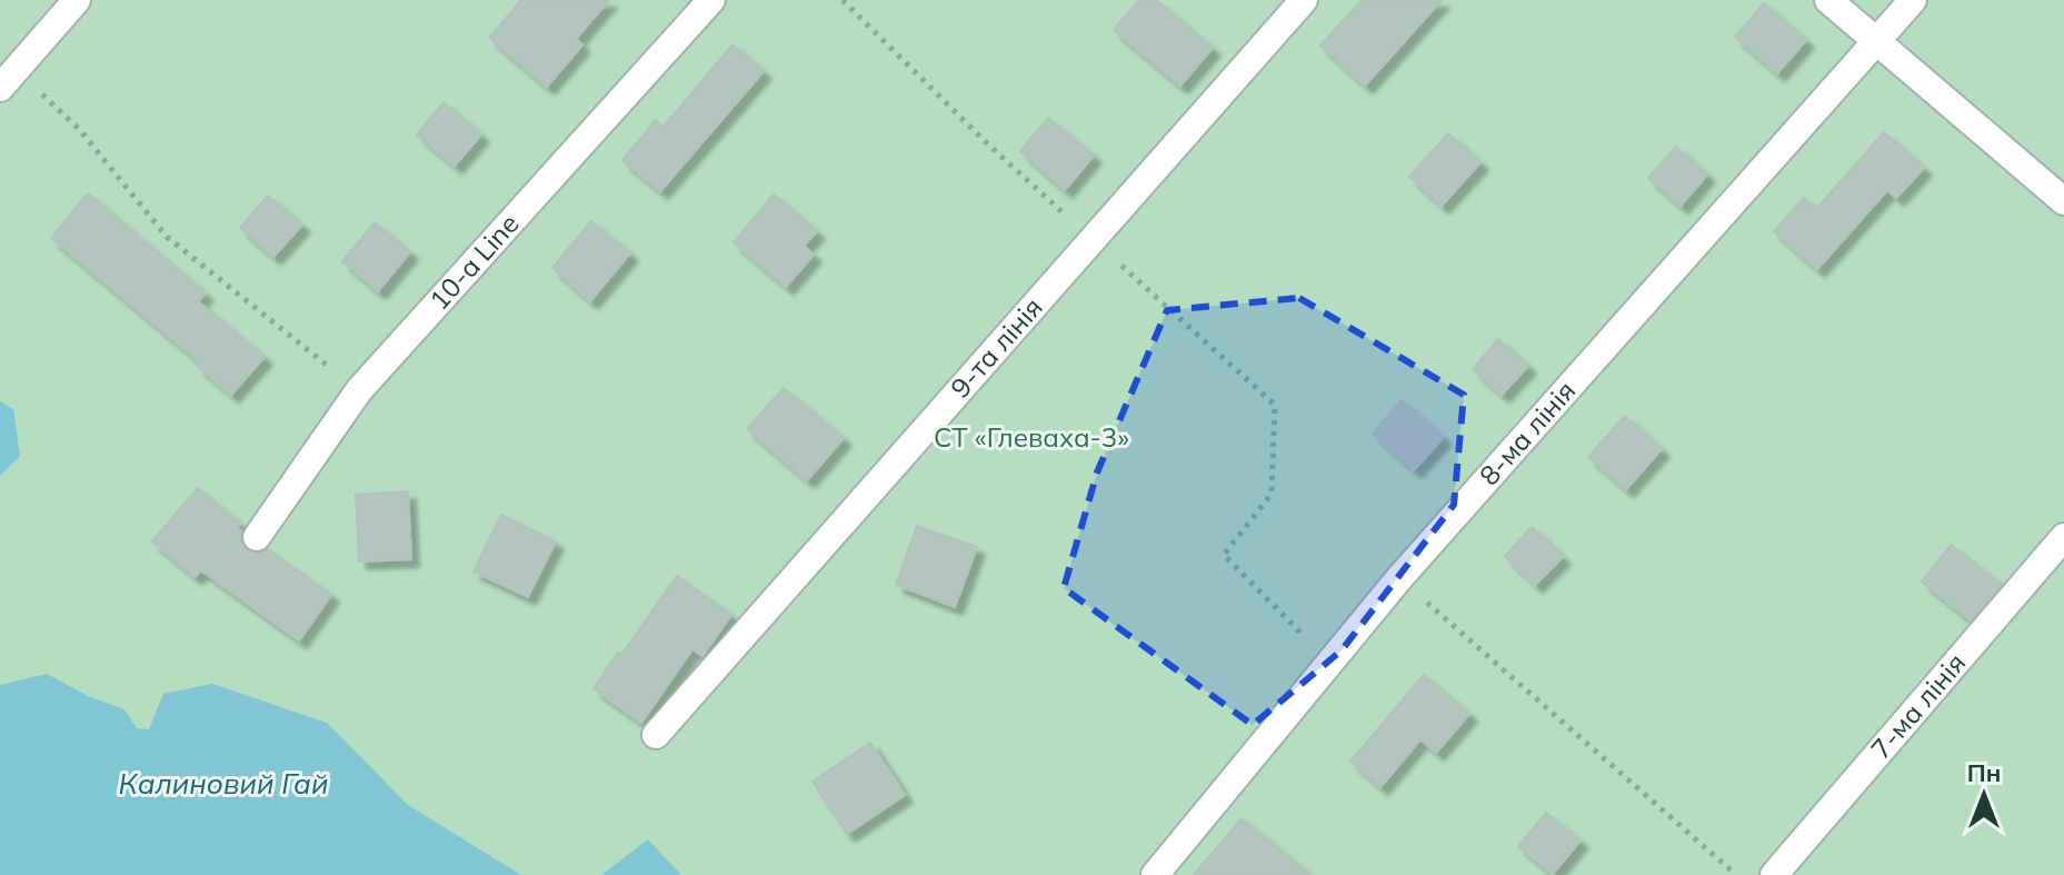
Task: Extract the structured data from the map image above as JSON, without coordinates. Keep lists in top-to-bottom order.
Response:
{
  "streets": {
    "lane": [
      "10-a Line",
      "9-та лінія",
      "8-ма лінія",
      "7-ма лінія"
    ]
  },
  "water": ["Калиновий Гай"],
  "parks": ["СТ «Глеваха-3»"],
  "north": "top"
}
